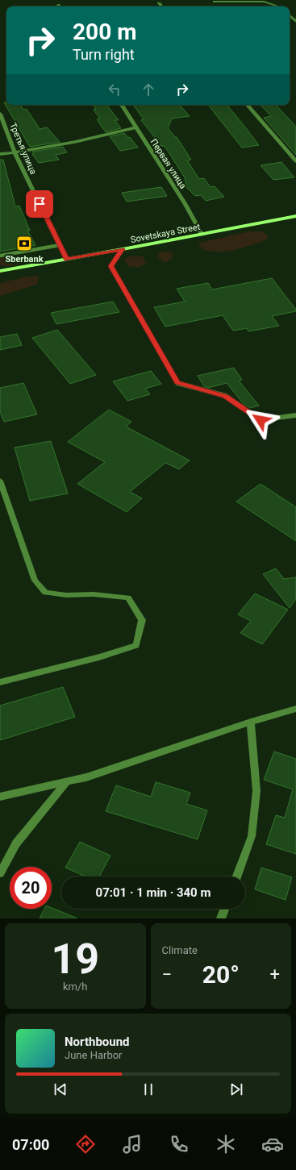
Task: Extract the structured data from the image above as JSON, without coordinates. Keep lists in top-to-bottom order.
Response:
{
  "streets": {
    "main road": ["Sovetskaya Street"],
    "street": ["Третья улица", "Первая улица"]
  },
  "crossings": [
    ["Третья улица", "Sovetskaya Street"],
    ["Первая улица", "Sovetskaya Street"]
  ],
  "places": {
    "bank": ["Sberbank"]
  },
  "page": {
    "turn": ["200 m", "Turn right"],
    "limit": "20",
    "trip": "07:01 · 1 min · 340 m",
    "tile": [
      ["19", "km/h"],
      "Climate"
    ],
    "heat": ["−", "20°", "+"],
    "song": ["Northbound", "June Harbor"],
    "tabs": "07:00"
  }
}
